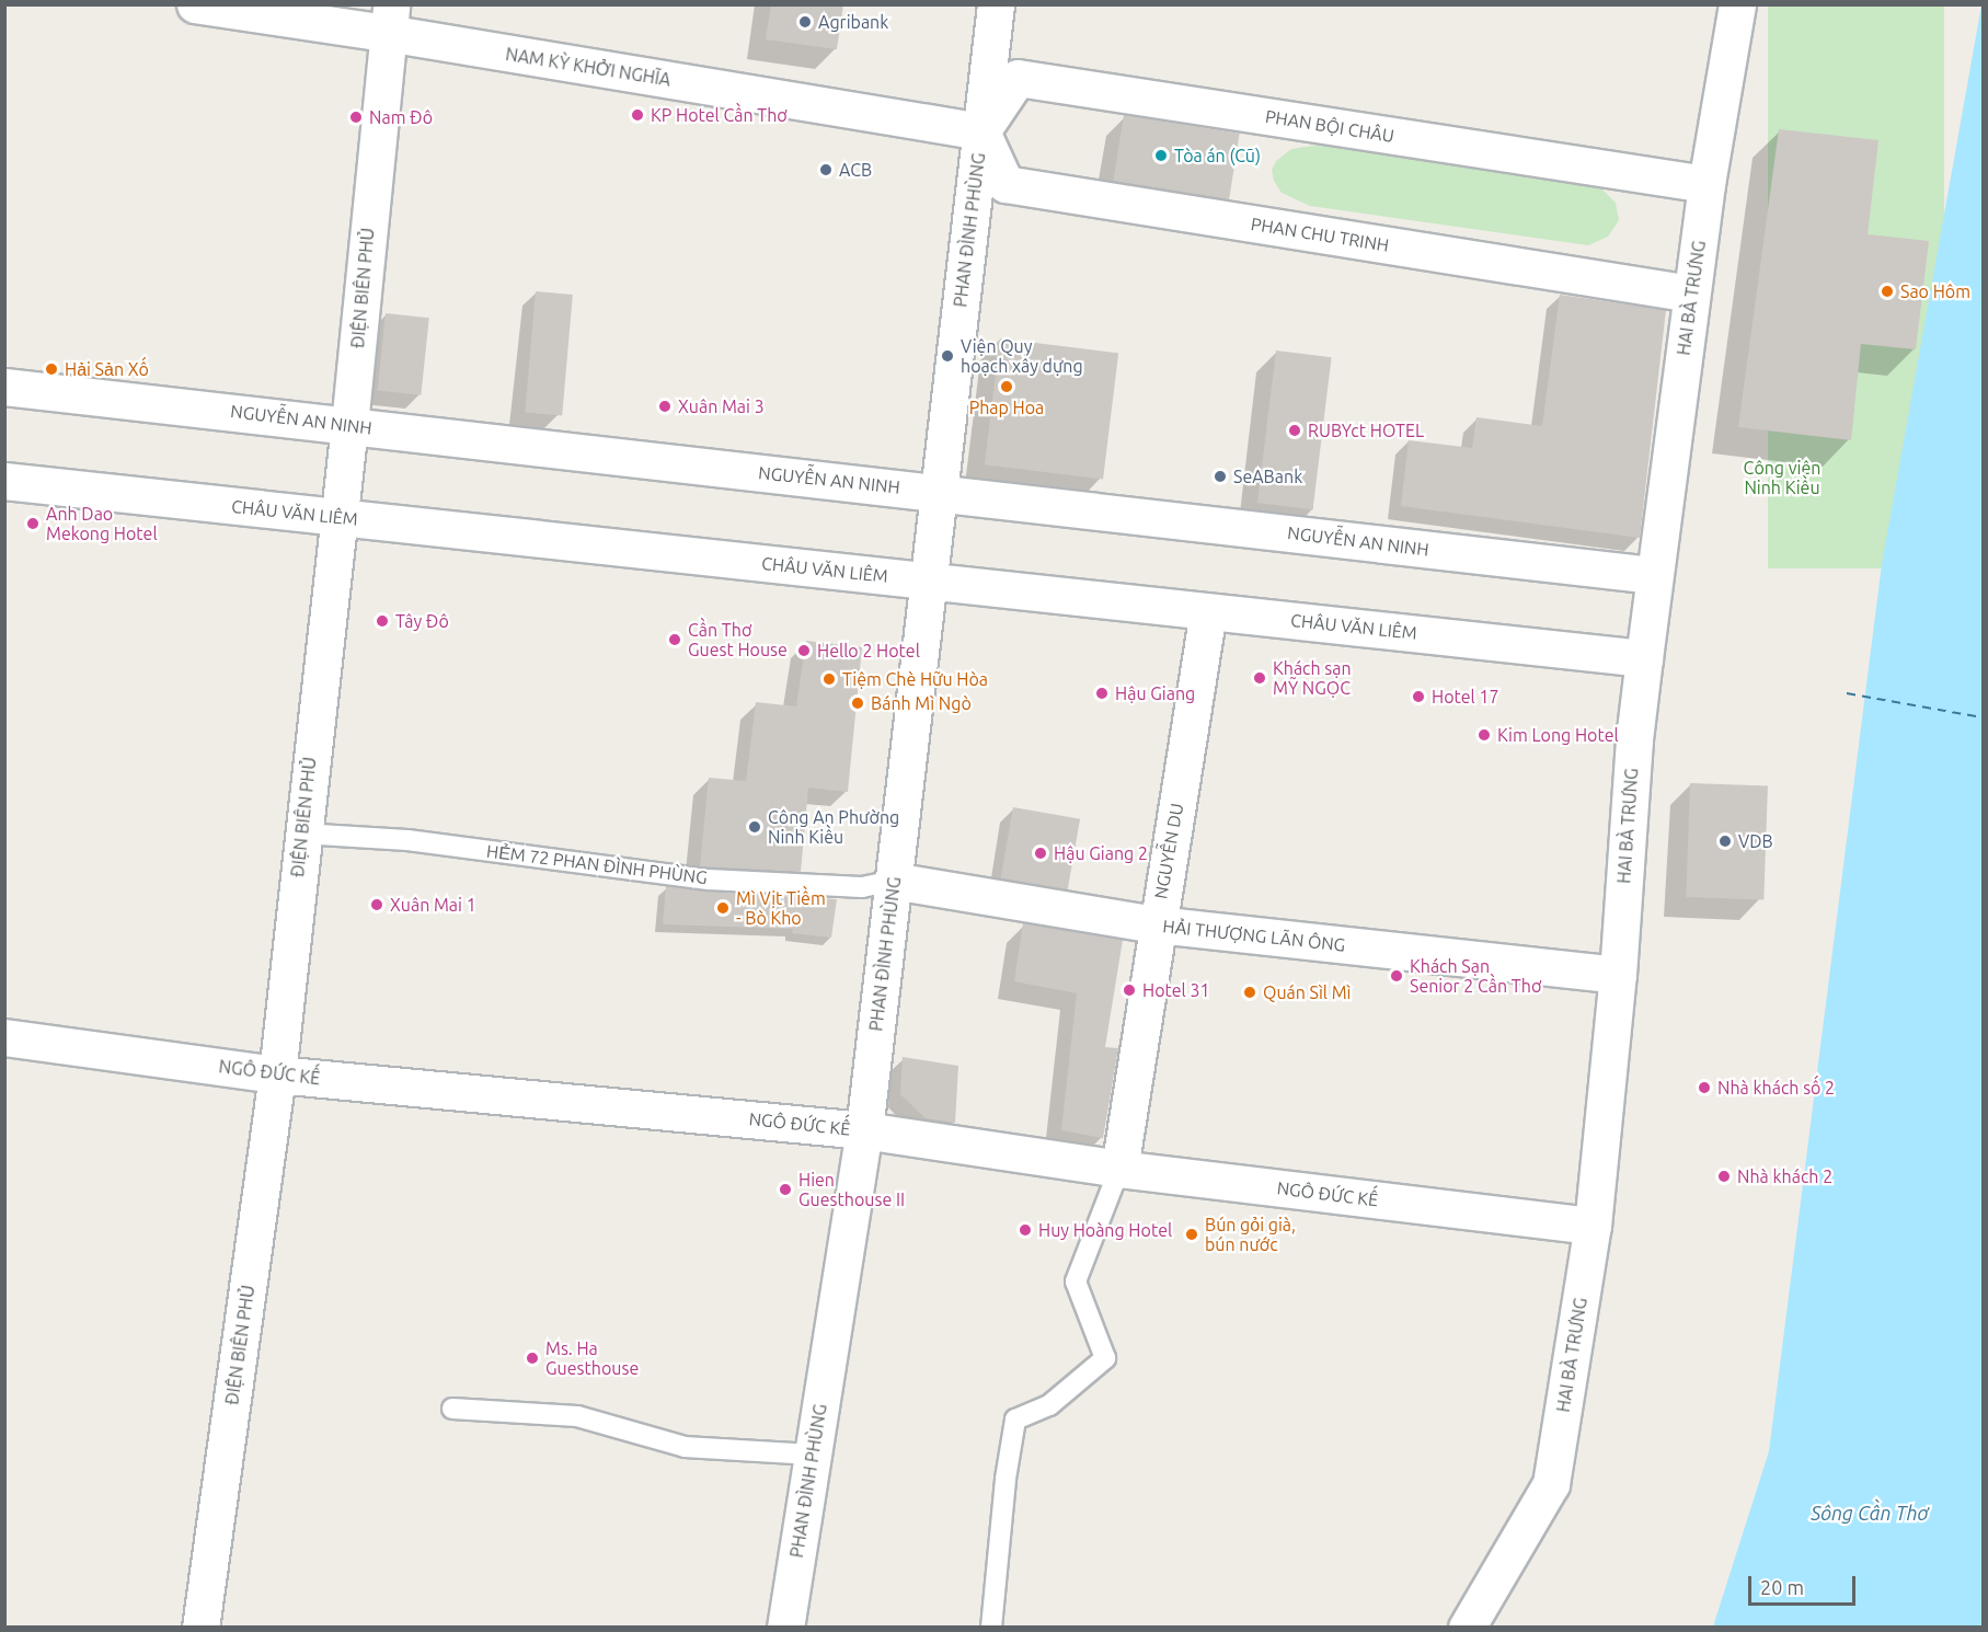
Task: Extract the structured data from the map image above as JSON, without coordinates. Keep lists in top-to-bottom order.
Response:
{
  "streets": {
    "street": [
      "NAM KỲ KHỞI NGHĨA",
      "PHAN BỘI CHÂU",
      "PHAN ĐÌNH PHÙNG",
      "PHAN CHU TRINH",
      "ĐIỆN BIÊN PHỦ",
      "HAI BÀ TRƯNG",
      "NGUYỄN AN NINH",
      "CHÂU VĂN LIÊM",
      "NGUYỄN DU",
      "HẢI THƯỢNG LÃN ÔNG",
      "NGÔ ĐỨC KẾ"
    ],
    "lane": ["HẺM 72 PHAN ĐÌNH PHÙNG"]
  },
  "crossings": [
    ["NAM KỲ KHỞI NGHĨA", "PHAN BỘI CHÂU"],
    ["NAM KỲ KHỞI NGHĨA", "PHAN ĐÌNH PHÙNG"],
    ["NAM KỲ KHỞI NGHĨA", "PHAN CHU TRINH"],
    ["NAM KỲ KHỞI NGHĨA", "ĐIỆN BIÊN PHỦ"],
    ["PHAN BỘI CHÂU", "PHAN ĐÌNH PHÙNG"],
    ["PHAN BỘI CHÂU", "PHAN CHU TRINH"],
    ["PHAN BỘI CHÂU", "HAI BÀ TRƯNG"],
    ["PHAN ĐÌNH PHÙNG", "PHAN CHU TRINH"],
    ["PHAN ĐÌNH PHÙNG", "NGUYỄN AN NINH"],
    ["PHAN ĐÌNH PHÙNG", "CHÂU VĂN LIÊM"],
    ["PHAN ĐÌNH PHÙNG", "HẺM 72 PHAN ĐÌNH PHÙNG"],
    ["PHAN ĐÌNH PHÙNG", "HẢI THƯỢNG LÃN ÔNG"],
    ["PHAN ĐÌNH PHÙNG", "NGÔ ĐỨC KẾ"],
    ["PHAN CHU TRINH", "HAI BÀ TRƯNG"],
    ["ĐIỆN BIÊN PHỦ", "NGUYỄN AN NINH"],
    ["ĐIỆN BIÊN PHỦ", "CHÂU VĂN LIÊM"],
    ["ĐIỆN BIÊN PHỦ", "HẺM 72 PHAN ĐÌNH PHÙNG"],
    ["ĐIỆN BIÊN PHỦ", "NGÔ ĐỨC KẾ"],
    ["HAI BÀ TRƯNG", "NGUYỄN AN NINH"],
    ["HAI BÀ TRƯNG", "CHÂU VĂN LIÊM"],
    ["HAI BÀ TRƯNG", "HẢI THƯỢNG LÃN ÔNG"],
    ["HAI BÀ TRƯNG", "NGÔ ĐỨC KẾ"],
    ["CHÂU VĂN LIÊM", "NGUYỄN DU"],
    ["NGUYỄN DU", "HẢI THƯỢNG LÃN ÔNG"],
    ["NGUYỄN DU", "NGÔ ĐỨC KẾ"],
    ["HẺM 72 PHAN ĐÌNH PHÙNG", "HẢI THƯỢNG LÃN ÔNG"]
  ],
  "water": ["Sông Cần Thơ"],
  "parks": ["Công viên Ninh Kiều"],
  "places": [
    "Agribank",
    "KP Hotel Cần Thơ",
    "Nam Đô",
    "Tòa án (Cũ)",
    "ACB",
    "Sao Hôm",
    "Viện Quy hoạch xây dựng",
    "Hải Sản Xố",
    "Phap Hoa",
    "Xuân Mai 3",
    "RUBYct HOTEL",
    "SeABank",
    "Anh Dao Mekong Hotel",
    "Tây Đô",
    "Cần Thơ Guest House",
    "Hello 2 Hotel",
    "Khách sạn MỸ NGỌC",
    "Tiệm Chè Hữu Hòa",
    "Hậu Giang",
    "Hotel 17",
    "Bánh Mì Ngò",
    "Kim Long Hotel",
    "Công An Phường Ninh Kiều",
    "VDB",
    "Hậu Giang 2",
    "Xuân Mai 1",
    "Mì Vịt Tiềm - Bò Kho",
    "Khách Sạn Senior 2 Cần Thơ",
    "Hotel 31",
    "Quán Sìl Mì",
    "Nhà khách số 2",
    "Nhà khách 2",
    "Hien Guesthouse II",
    "Huy Hoàng Hotel",
    "Bún gỏi già, bún nước",
    "Ms. Ha Guesthouse"
  ],
  "scale_bar": "20 m"
}
